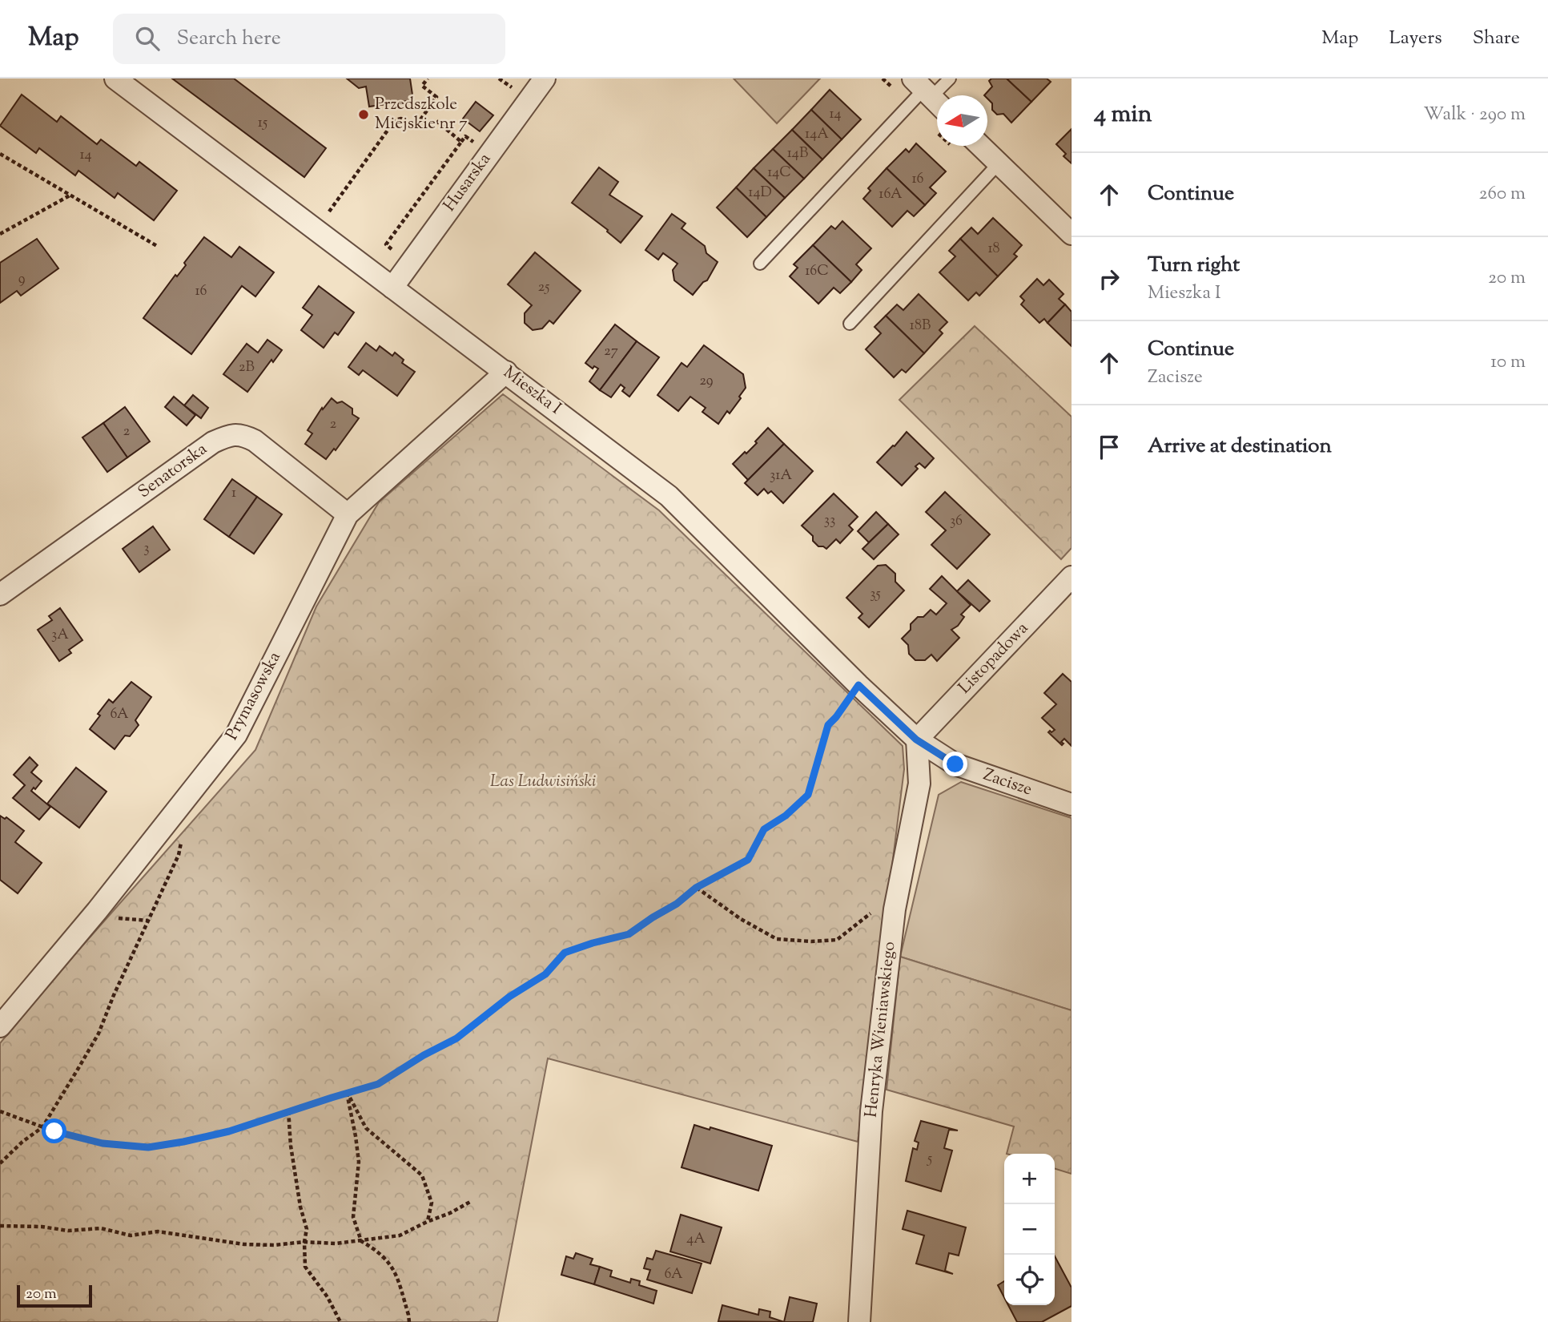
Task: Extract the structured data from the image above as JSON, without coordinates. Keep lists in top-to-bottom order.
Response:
{
  "streets": {
    "street": [
      "Husarska",
      "Mieszka I",
      "Senatorska",
      "Listopadowa",
      "Prymasowska",
      "Zacisze",
      "Henryka Wieniawskiego"
    ]
  },
  "crossings": [
    ["Husarska", "Mieszka I"],
    ["Mieszka I", "Listopadowa"],
    ["Mieszka I", "Prymasowska"],
    ["Mieszka I", "Zacisze"],
    ["Mieszka I", "Henryka Wieniawskiego"],
    ["Senatorska", "Prymasowska"],
    ["Listopadowa", "Zacisze"],
    ["Listopadowa", "Henryka Wieniawskiego"],
    ["Zacisze", "Henryka Wieniawskiego"]
  ],
  "parks": ["Las Ludwisiński"],
  "places": ["Przedszkole Miejskie nr 7"],
  "house_numbers": [
    "14",
    "15",
    "14A",
    "14B",
    "14",
    "14C",
    "16",
    "14D",
    "16A",
    "18",
    "16C",
    "9",
    "25",
    "16",
    "18B",
    "27",
    "2B",
    "29",
    "2",
    "2",
    "31A",
    "1",
    "33",
    "36",
    "3",
    "35",
    "3A",
    "6A",
    "5",
    "4A",
    "6A"
  ],
  "scale_bar": "20 m",
  "north": "left",
  "page": {
    "header": "Map",
    "search": "Search here",
    "nav": ["Map", "Layers", "Share"],
    "heading": ["4 min", "Walk · 290 m"],
    "list": [
      ["Continue", "260 m"],
      ["Turn right", "Mieszka I", "20 m"],
      ["Continue", "Zacisze", "10 m"],
      "Arrive at destination"
    ],
    "map_buttons": ["+", "−"],
    "scale": "20 m"
  }
}
